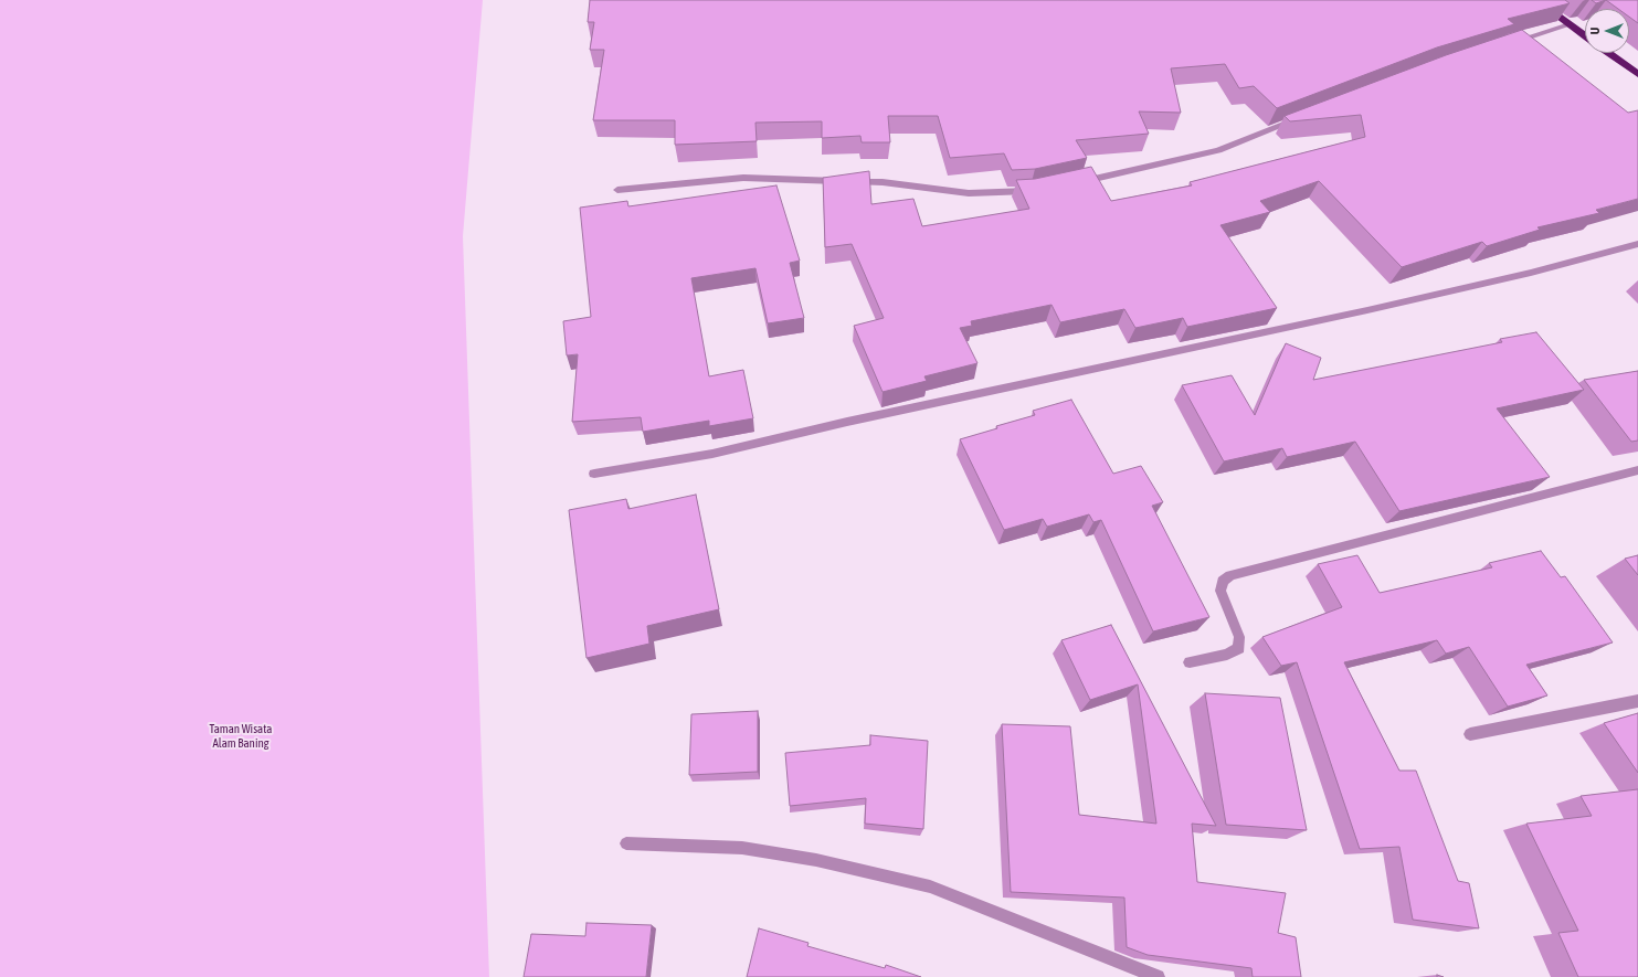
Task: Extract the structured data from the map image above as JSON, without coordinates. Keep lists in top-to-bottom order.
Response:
{
  "parks": ["Taman Wisata Alam Baning"],
  "north": "left"
}
